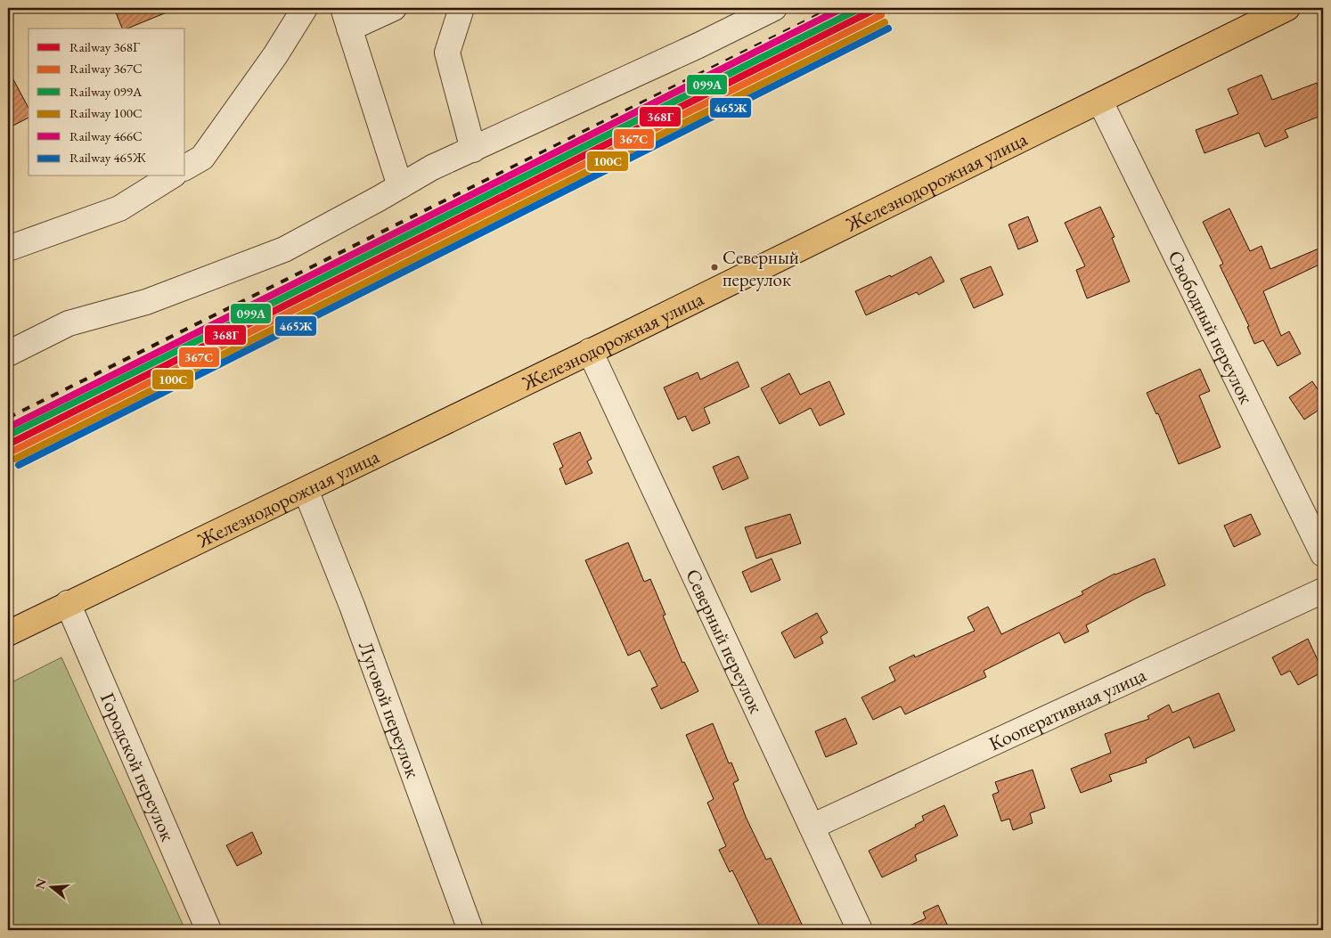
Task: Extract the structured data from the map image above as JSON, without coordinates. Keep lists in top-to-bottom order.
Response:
{
  "streets": {
    "main road": ["Железнодорожная улица"],
    "street": [
      "Свободный переулок",
      "Северный переулок",
      "Луговой переулок",
      "Кооперативная улица",
      "Городской переулок"
    ]
  },
  "crossings": [
    ["Железнодорожная улица", "Свободный переулок"],
    ["Железнодорожная улица", "Северный переулок"],
    ["Железнодорожная улица", "Луговой переулок"],
    ["Железнодорожная улица", "Городской переулок"],
    ["Северный переулок", "Кооперативная улица"]
  ],
  "places": ["Северный переулок"],
  "lines": [
    "rail line 368Г",
    "rail line 099А",
    "rail line 466С",
    "rail line 367С",
    "rail line 100C",
    "rail line 465Ж"
  ],
  "legend": [
    "Railway 368Г",
    "Railway 367С",
    "Railway 099А",
    "Railway 100C",
    "Railway 466С",
    "Railway 465Ж"
  ],
  "north": "left"
}
